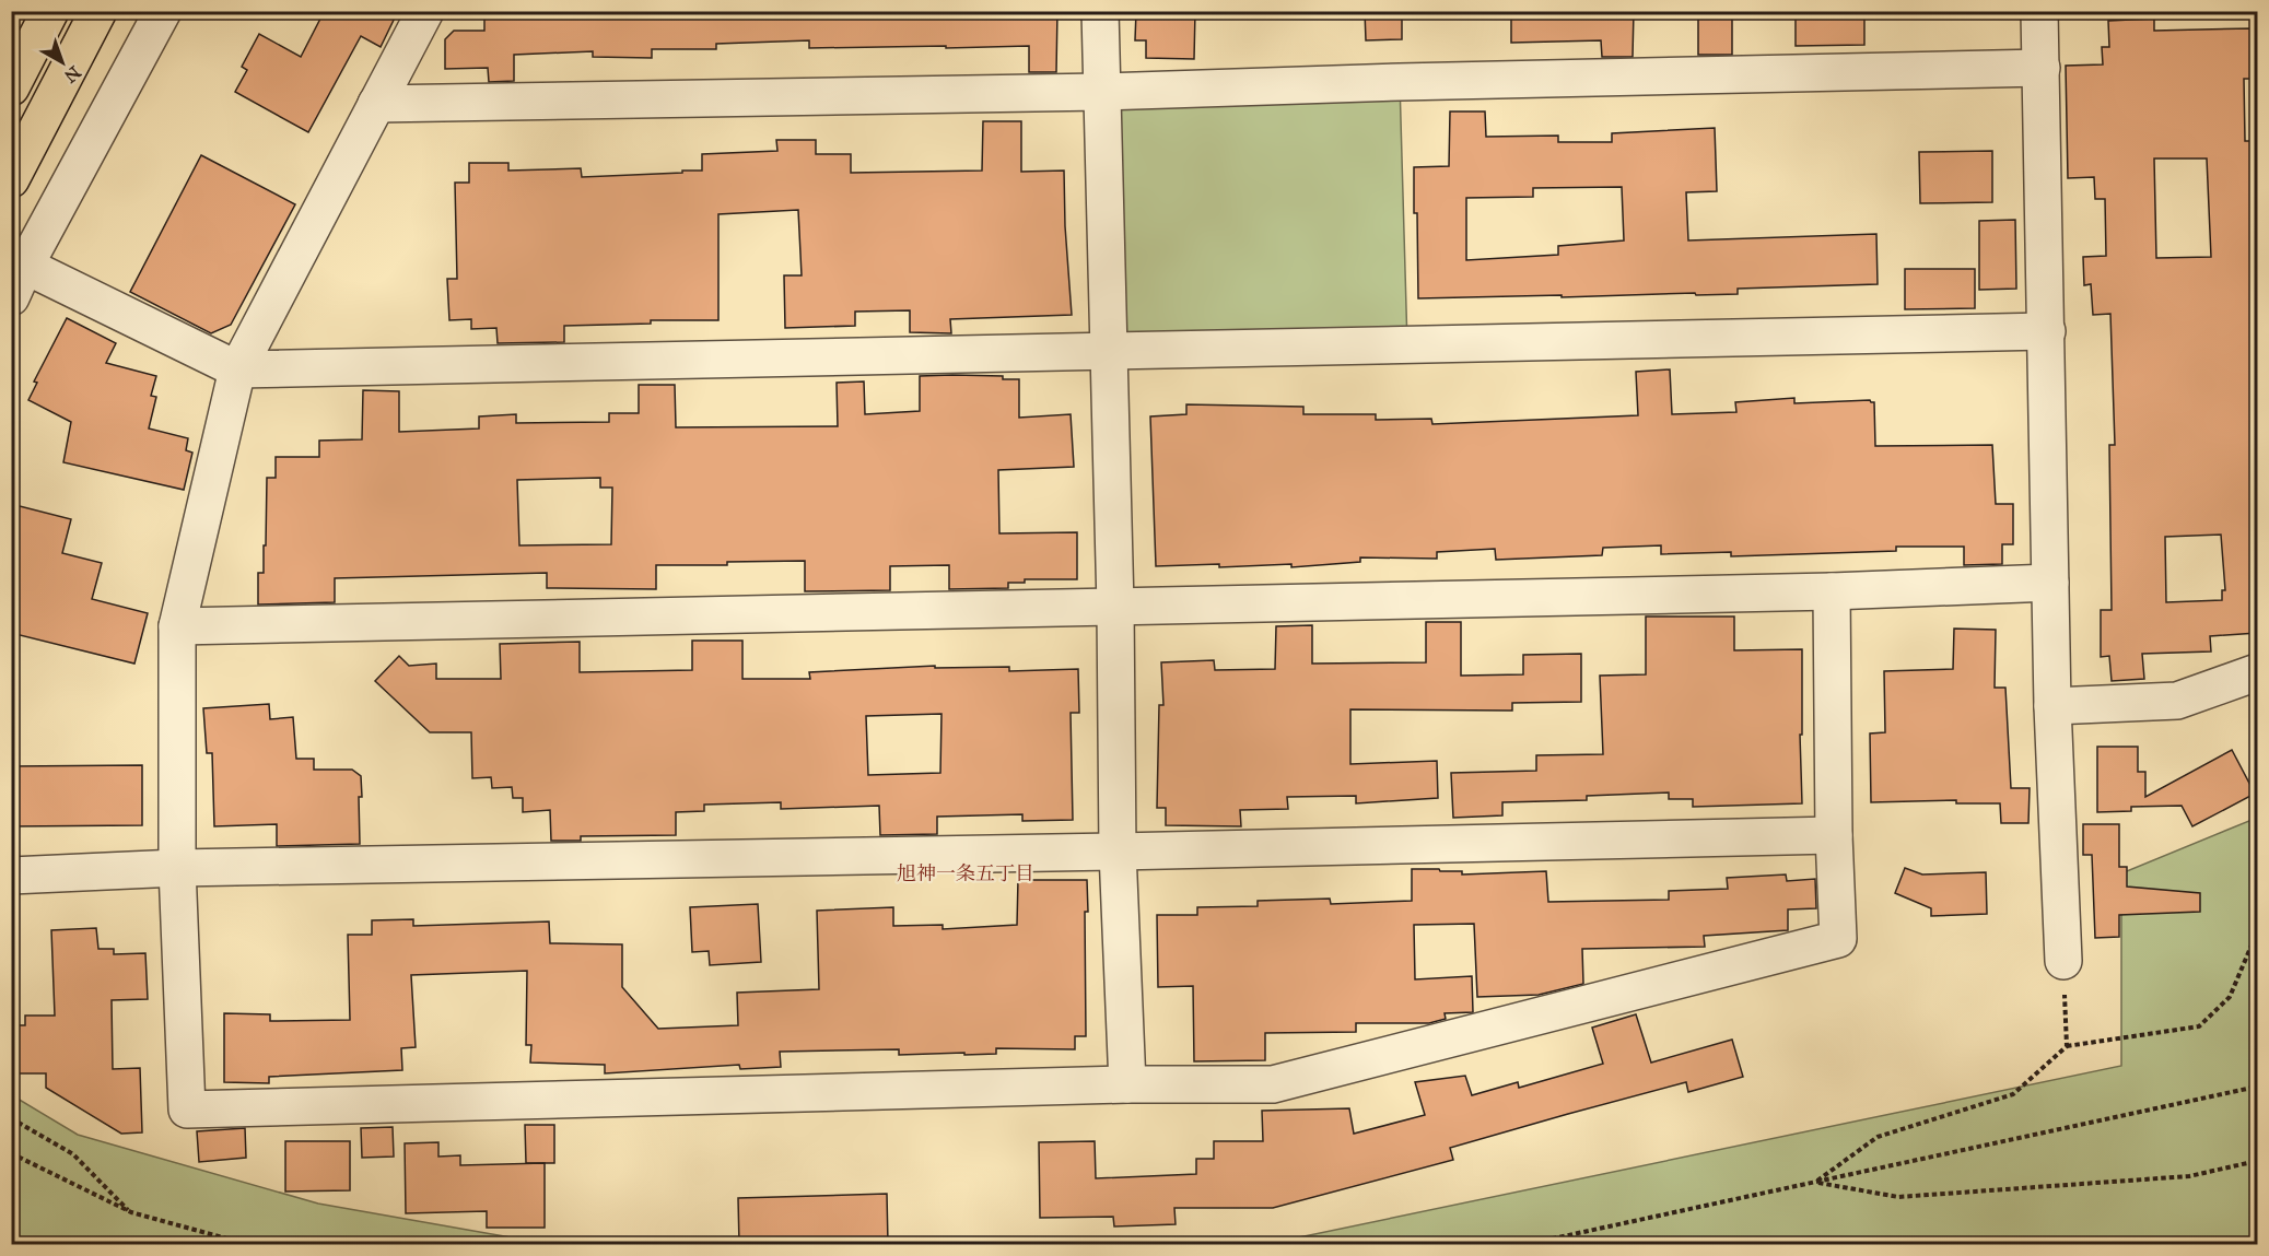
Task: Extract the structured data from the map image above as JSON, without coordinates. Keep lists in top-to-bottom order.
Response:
{
  "districts": ["旭神一条五丁目"],
  "north": "bottom right"
}
